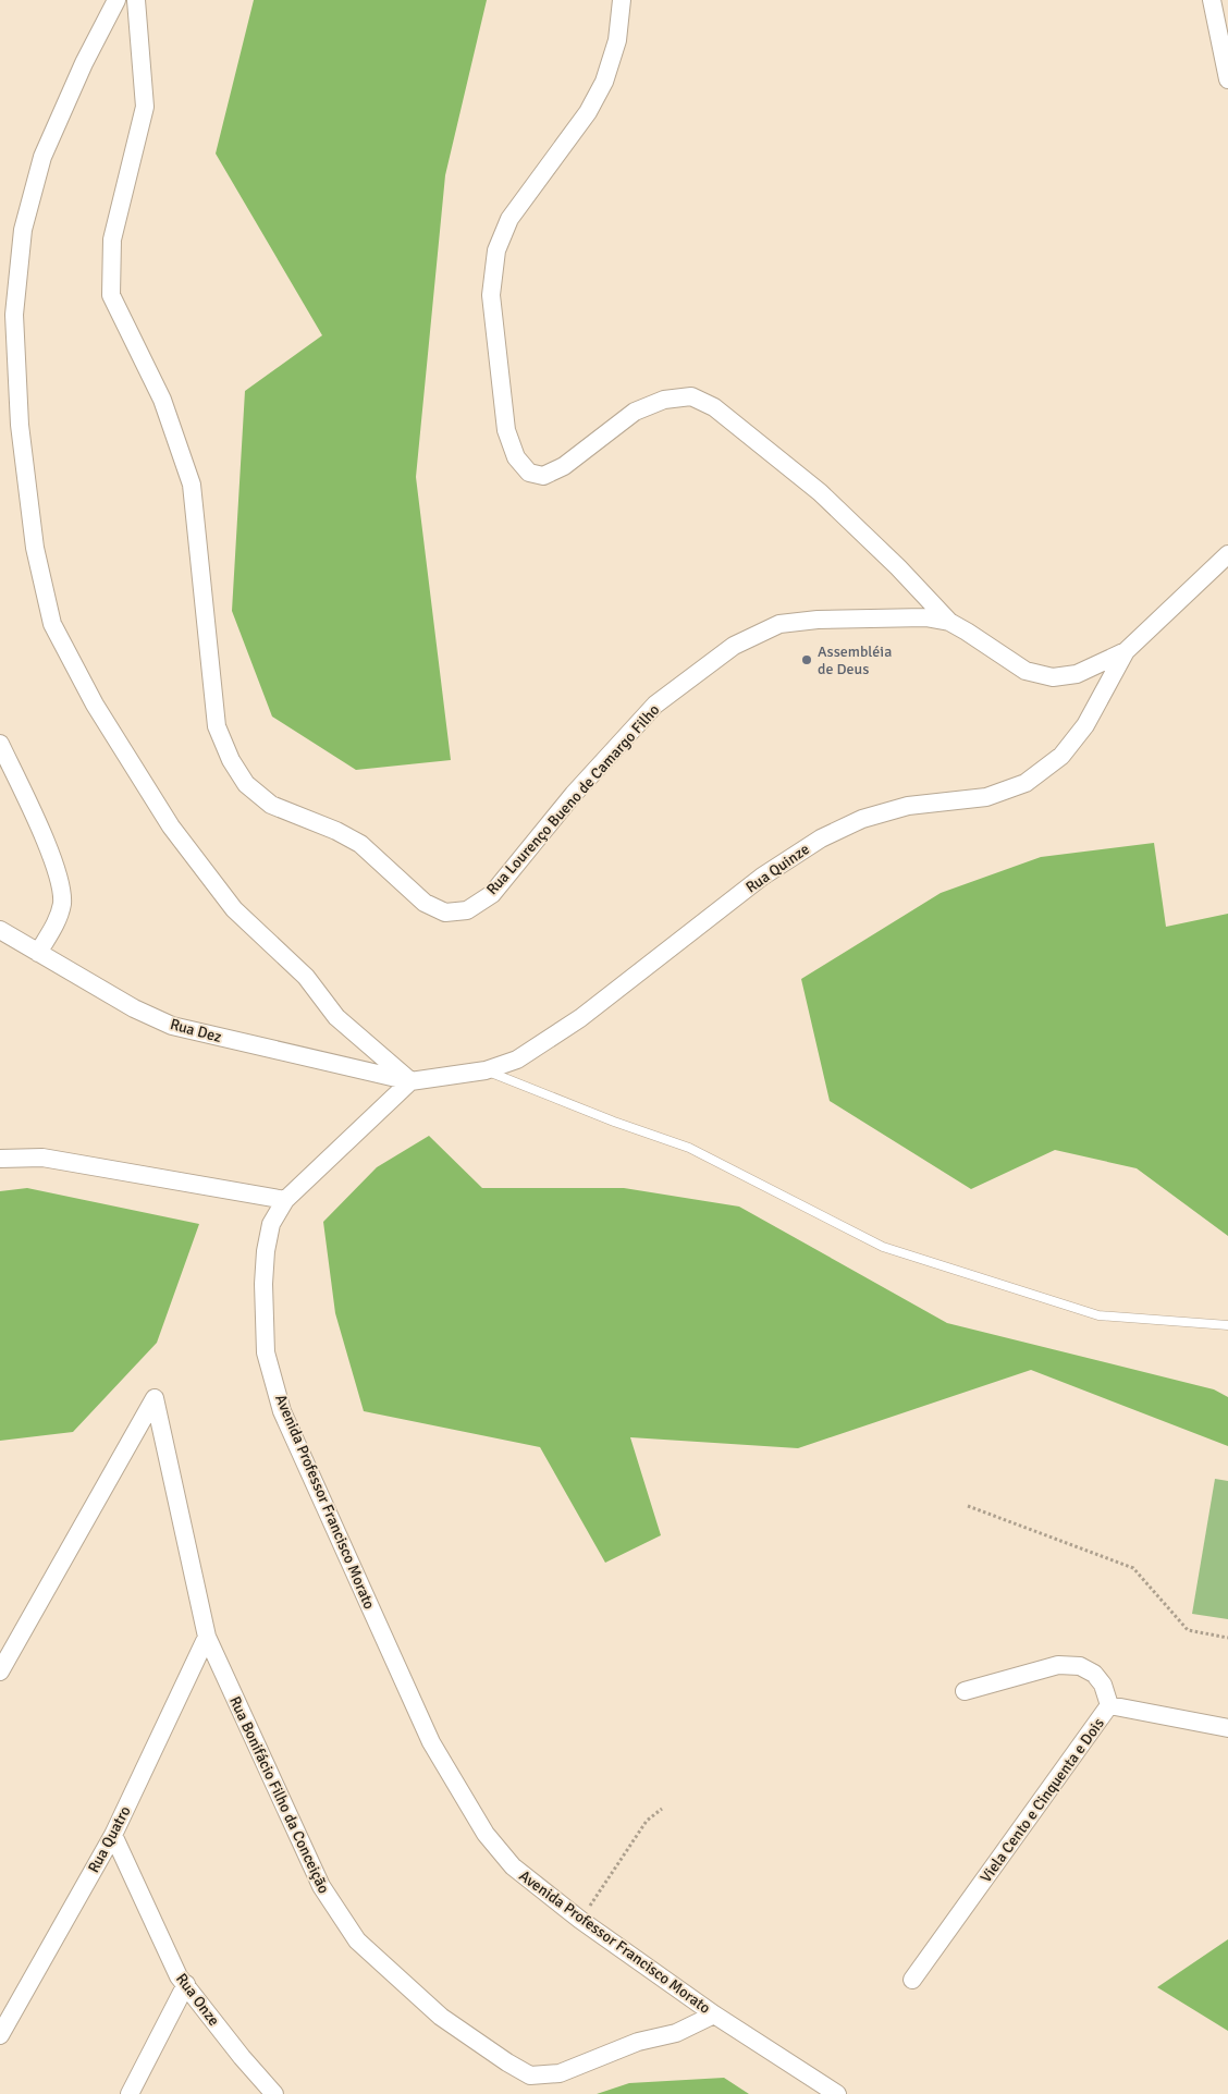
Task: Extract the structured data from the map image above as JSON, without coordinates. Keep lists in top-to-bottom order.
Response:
{
  "streets": {
    "street": [
      "Rua Lourenço Bueno de Camargo Filho",
      "Rua Quinze",
      "Rua Dez",
      "Avenida Professor Francisco Morato",
      "Rua Bonifácio Filho da Conceição",
      "Viela Cento e Cinquenta e Dois",
      "Rua Quatro",
      "Rua Onze"
    ]
  },
  "crossings": [
    ["Rua Lourenço Bueno de Camargo Filho", "Rua Quinze"],
    ["Rua Quinze", "Rua Dez"],
    ["Rua Quinze", "Avenida Professor Francisco Morato"],
    ["Rua Dez", "Avenida Professor Francisco Morato"],
    ["Avenida Professor Francisco Morato", "Rua Bonifácio Filho da Conceição"],
    ["Rua Bonifácio Filho da Conceição", "Rua Quatro"],
    ["Rua Quatro", "Rua Onze"]
  ],
  "places": ["Assembléia de Deus"]
}
